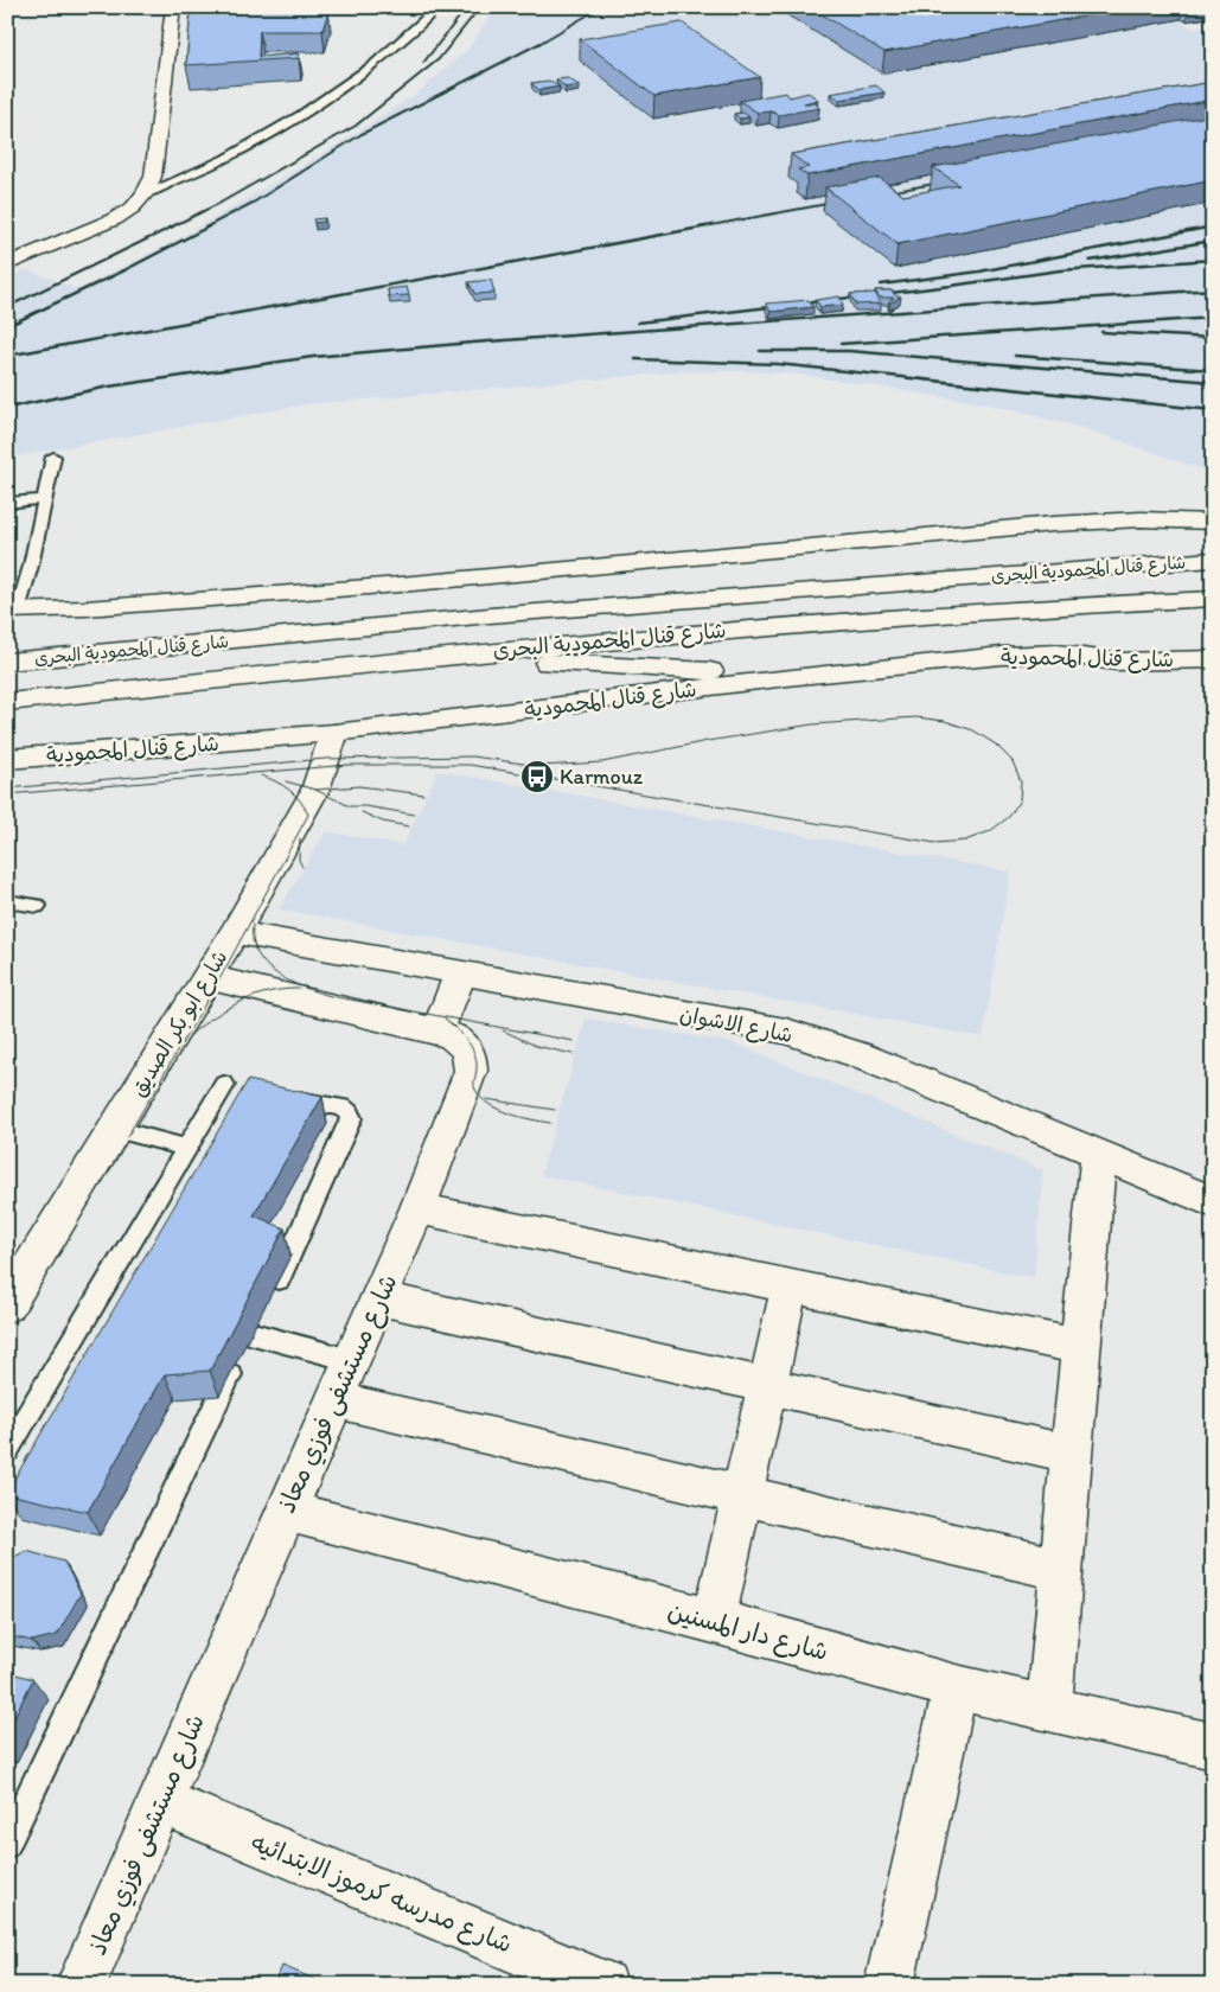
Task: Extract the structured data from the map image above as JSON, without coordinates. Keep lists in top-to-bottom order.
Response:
{
  "streets": {
    "street": [
      "شارع قنال المحمودية البحرى",
      "شارع قنال المحمودية",
      "شارع ابو بكر الصديق",
      "شارع الاشوان",
      "شارع مستشفى فوزي معاذ",
      "شارع دار المسنين",
      "شارع مدرسه كرموز الابتدائيه"
    ]
  },
  "crossings": [
    ["شارع قنال المحمودية", "شارع ابو بكر الصديق"],
    ["شارع ابو بكر الصديق", "شارع الاشوان"],
    ["شارع ابو بكر الصديق", "شارع مستشفى فوزي معاذ"],
    ["شارع مستشفى فوزي معاذ", "شارع دار المسنين"],
    ["شارع مستشفى فوزي معاذ", "شارع مدرسه كرموز الابتدائيه"]
  ],
  "places": {
    "bus stop": ["Karmouz"]
  }
}
